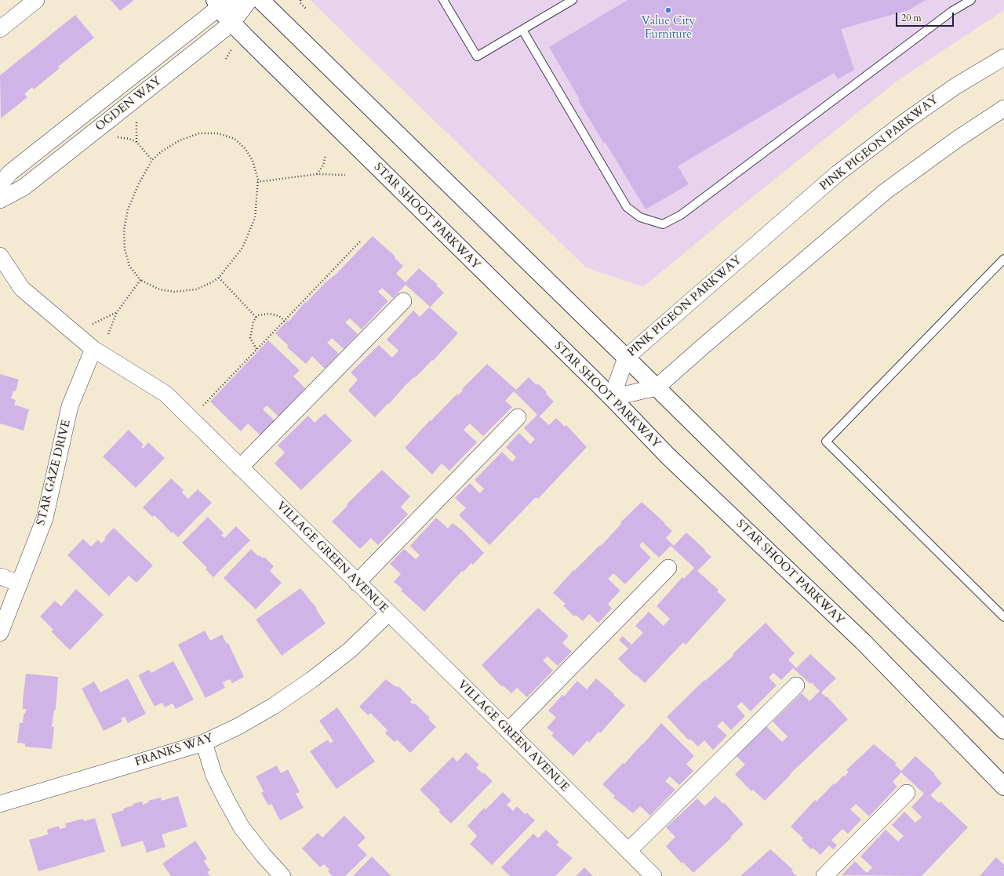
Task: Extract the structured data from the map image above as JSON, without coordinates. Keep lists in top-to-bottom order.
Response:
{
  "streets": {
    "street": [
      "OGDEN WAY",
      "PINK PIGEON PARKWAY",
      "STAR SHOOT PARKWAY",
      "STAR GAZE DRIVE",
      "VILLAGE GREEN AVENUE",
      "FRANKS WAY"
    ]
  },
  "crossings": [
    ["OGDEN WAY", "STAR SHOOT PARKWAY"],
    ["PINK PIGEON PARKWAY", "STAR SHOOT PARKWAY"],
    ["STAR GAZE DRIVE", "VILLAGE GREEN AVENUE"],
    ["VILLAGE GREEN AVENUE", "FRANKS WAY"]
  ],
  "places": ["Value City Furniture"],
  "scale_bar": "20 m"
}
